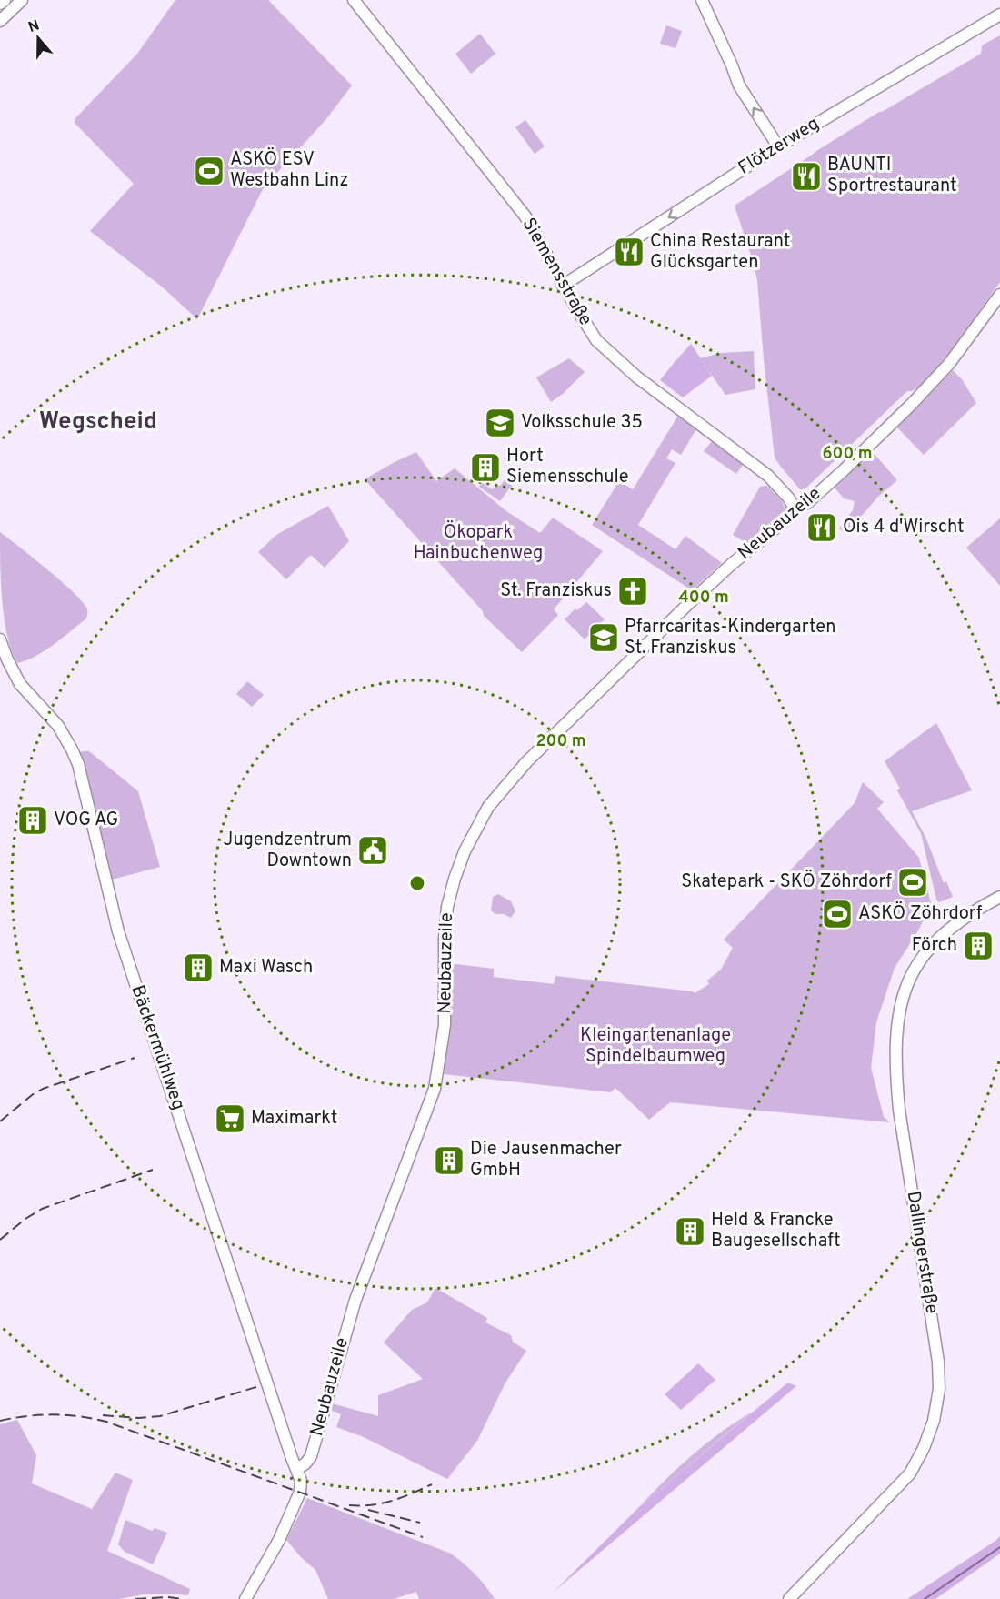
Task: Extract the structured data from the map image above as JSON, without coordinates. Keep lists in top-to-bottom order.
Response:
{
  "streets": {
    "street": [
      "Flötzerweg",
      "Siemensstraße",
      "Neubauzeile",
      "Bäckermühlweg",
      "Dallingerstraße"
    ]
  },
  "crossings": [
    ["Flötzerweg", "Siemensstraße"],
    ["Siemensstraße", "Neubauzeile"],
    ["Neubauzeile", "Bäckermühlweg"]
  ],
  "one_way": ["Flötzerweg"],
  "districts": ["Wegscheid"],
  "parks": ["Ökopark Hainbuchenweg", "Kleingartenanlage Spindelbaumweg"],
  "places": {
    "sports": ["ASKÖ ESV Westbahn Linz", "Skatepark - SKÖ Zöhrdorf", "ASKÖ Zöhrdorf"],
    "restaurant": ["BAUNTI Sportrestaurant", "China Restaurant Glücksgarten", "Ois 4 d'Wirscht"],
    "school or university": ["Volksschule 35", "Pfarrcaritas-Kindergarten St. Franziskus"],
    "building": [
      "Hort Siemensschule",
      "VOG AG",
      "Förch",
      "Maxi Wasch",
      "Die Jausenmacher GmbH",
      "Held & Francke Baugesellschaft"
    ],
    "church": ["St. Franziskus"],
    "public building": ["Jugendzentrum Downtown"],
    "supermarket": ["Maximarkt"]
  },
  "north": "top",
  "rings": ["600 m", "400 m", "200 m"]
}
